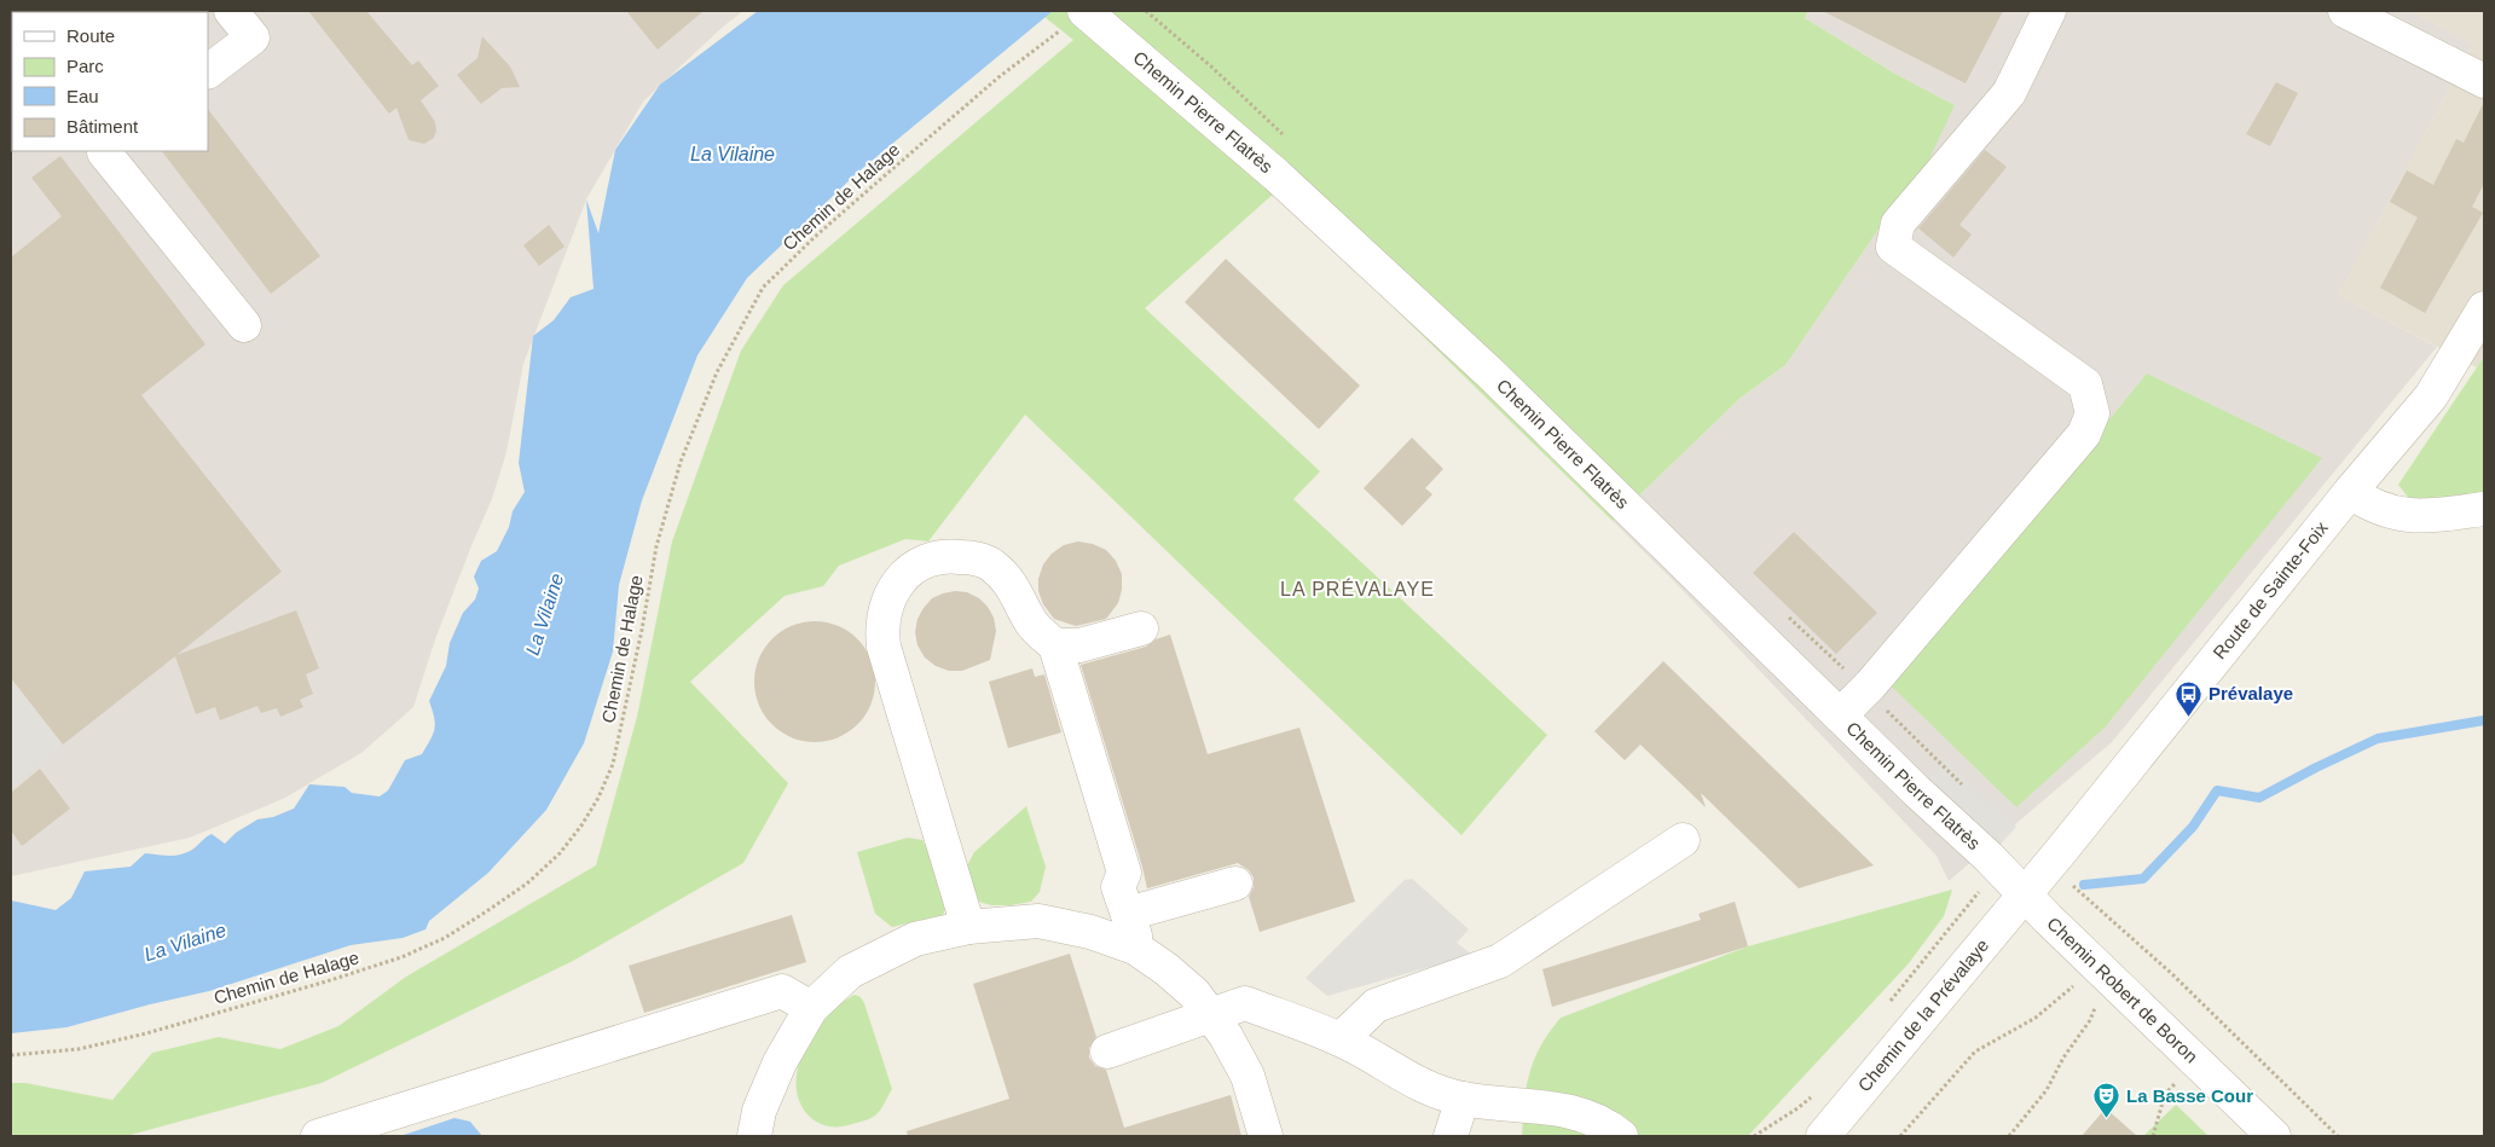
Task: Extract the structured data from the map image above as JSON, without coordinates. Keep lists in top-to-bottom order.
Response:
{
  "streets": {
    "street": [
      "Chemin Pierre Flatrès",
      "Route de Sainte-Foix",
      "Chemin Robert de Boron",
      "Chemin de la Prévalaye"
    ],
    "path": ["Chemin de Halage"]
  },
  "crossings": [
    ["Chemin Pierre Flatrès", "Chemin de Halage"],
    ["Chemin Pierre Flatrès", "Route de Sainte-Foix"],
    ["Chemin Pierre Flatrès", "Chemin Robert de Boron"],
    ["Chemin Pierre Flatrès", "Chemin de la Prévalaye"],
    ["Route de Sainte-Foix", "Chemin Robert de Boron"],
    ["Route de Sainte-Foix", "Chemin de la Prévalaye"],
    ["Chemin Robert de Boron", "Chemin de la Prévalaye"]
  ],
  "districts": ["LA PRÉVALAYE"],
  "water": ["La Vilaine"],
  "places": {
    "bus stop": ["Prévalaye"],
    "theatre": ["La Basse Cour"]
  },
  "legend": [
    "Route",
    "Parc",
    "Eau",
    "Bâtiment"
  ]
}
